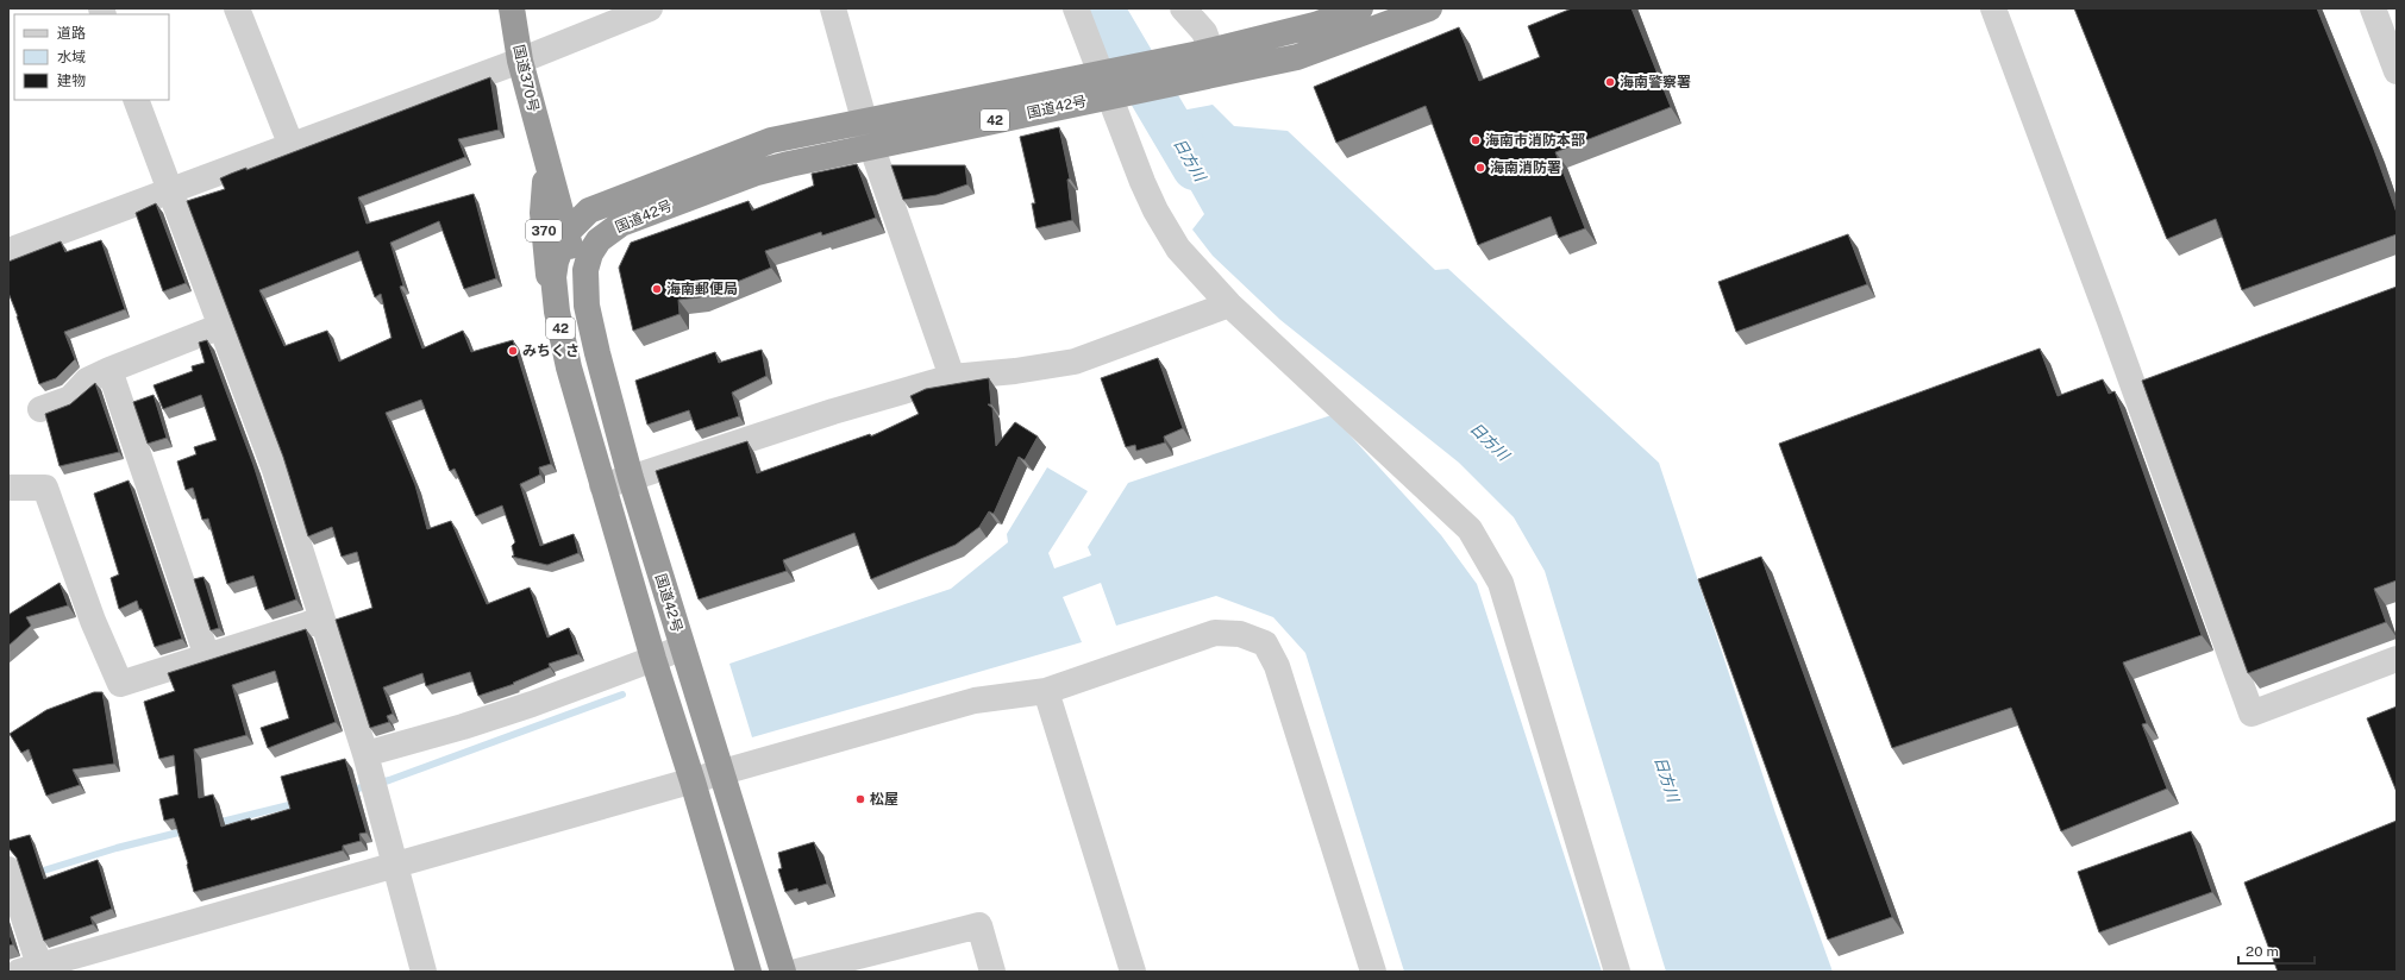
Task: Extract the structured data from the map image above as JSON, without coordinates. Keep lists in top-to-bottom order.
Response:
{
  "streets": {
    "highway": [
      "国道370号",
      "国道42号",
      "42",
      "370"
    ]
  },
  "crossings": [
    ["国道370号", "国道42号"]
  ],
  "water": ["日方川"],
  "places": [
    "海南警察署",
    "海南市消防本部",
    "海南消防署",
    "海南郵便局",
    "みちくさ",
    "松屋"
  ],
  "legend": ["道路", "水域", "建物"],
  "scale_bar": "20 m"
}
